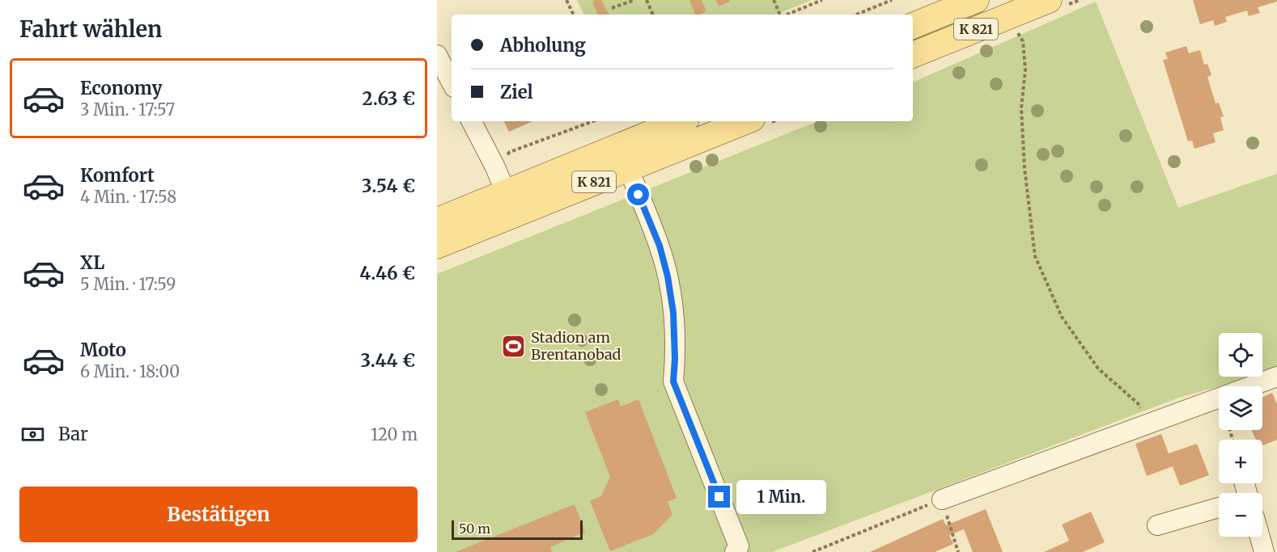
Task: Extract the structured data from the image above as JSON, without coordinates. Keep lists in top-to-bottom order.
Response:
{
  "streets": {
    "main road": ["K 821"]
  },
  "places": {
    "sports": ["Stadion am Brentanobad"]
  },
  "scale_bar": "50 m",
  "page": {
    "heading": "Fahrt wählen",
    "banner": ["Abholung", "Ziel"],
    "list": [
      {
        "name": "Economy",
        "note": "3 Min. · 17:57",
        "value": "2.63 €"
      },
      {
        "name": "Komfort",
        "note": "4 Min. · 17:58",
        "value": "3.54 €"
      },
      {
        "name": "XL",
        "note": "5 Min. · 17:59",
        "value": "4.46 €"
      },
      {
        "name": "Moto",
        "note": "6 Min. · 18:00",
        "value": "3.44 €"
      }
    ],
    "map_buttons": ["+", "−"],
    "pay": ["Bar", "120 m"],
    "buttons": "Bestätigen",
    "bubble": "1 Min.",
    "scale": "50 m"
  }
}
